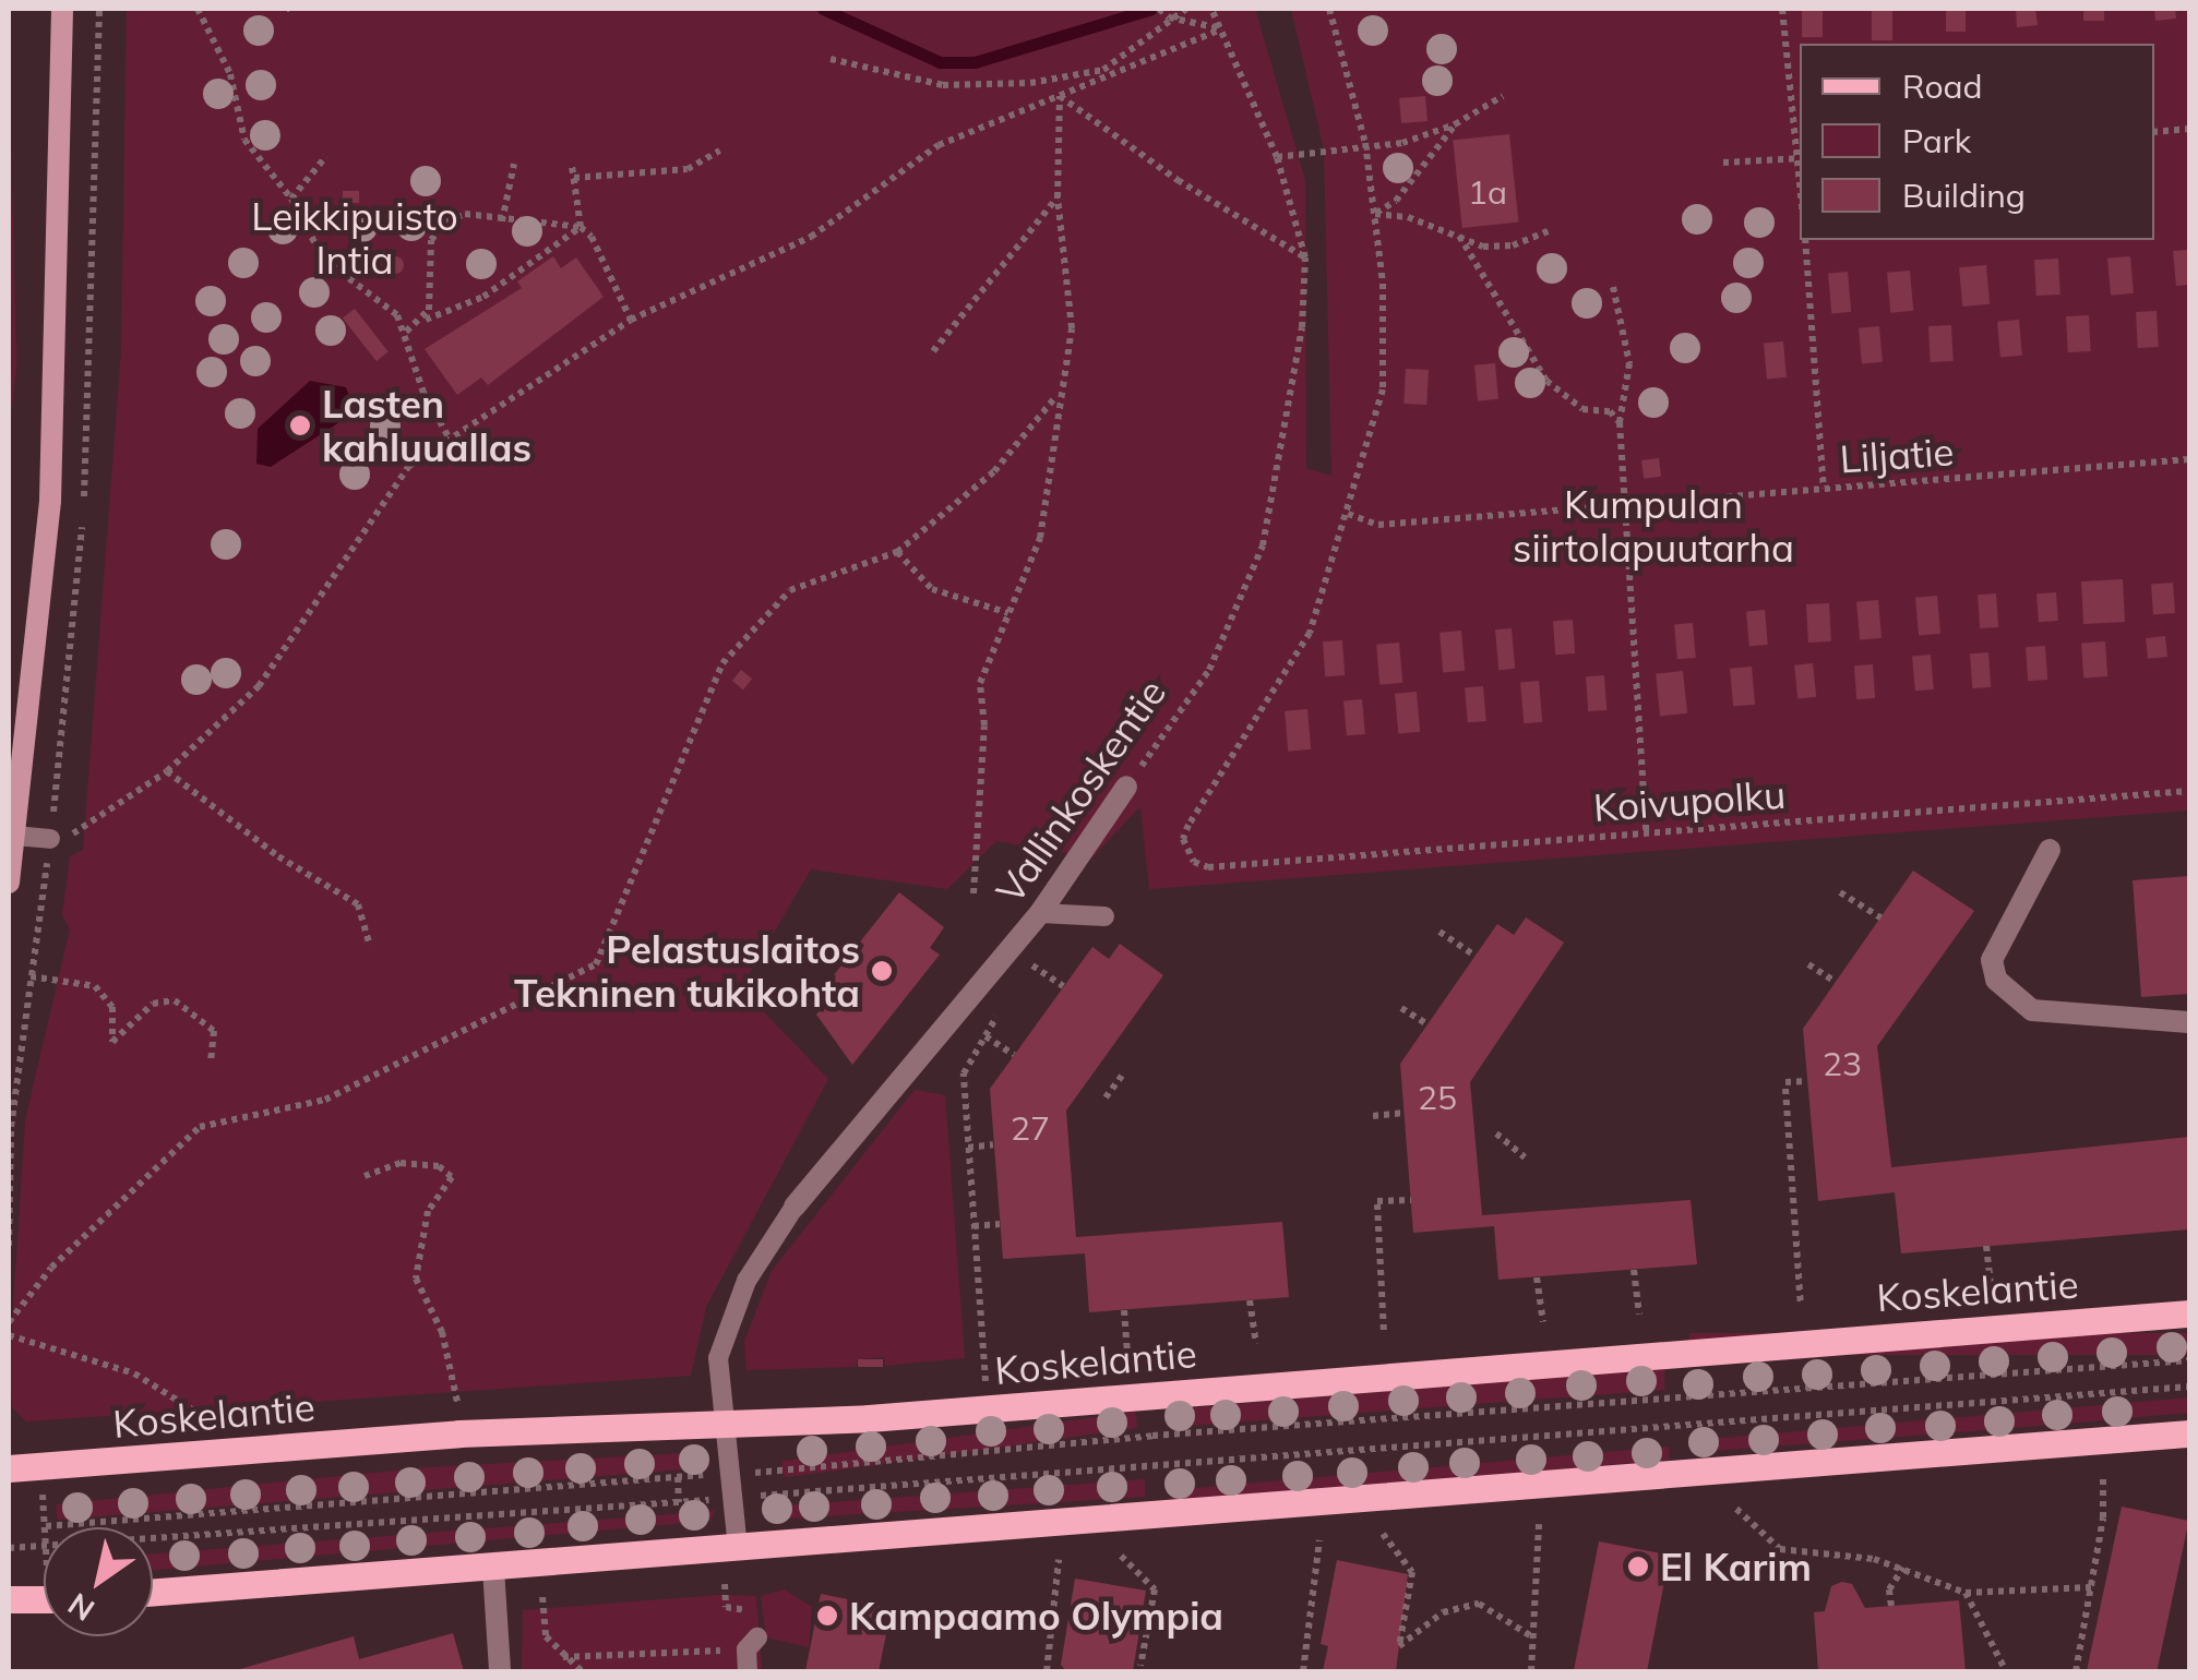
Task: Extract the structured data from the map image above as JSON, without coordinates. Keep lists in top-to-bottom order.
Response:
{
  "streets": {
    "main road": ["Koskelantie"],
    "street": ["Vallinkoskentie"],
    "path": ["Liljatie", "Koivupolku"]
  },
  "crossings": [
    ["Liljatie", "Koivupolku"],
    ["Vallinkoskentie", "Koskelantie"]
  ],
  "parks": ["Leikkipuisto Intia", "Kumpulan siirtolapuutarha"],
  "places": [
    "Lasten kahluuallas",
    "Pelastuslaitos Tekninen tukikohta",
    "El Karim",
    "Kampaamo Olympia"
  ],
  "house_numbers": [
    "1a",
    "23",
    "25",
    "27"
  ],
  "legend": ["Road", "Park", "Building"],
  "north": "bottom left"
}
